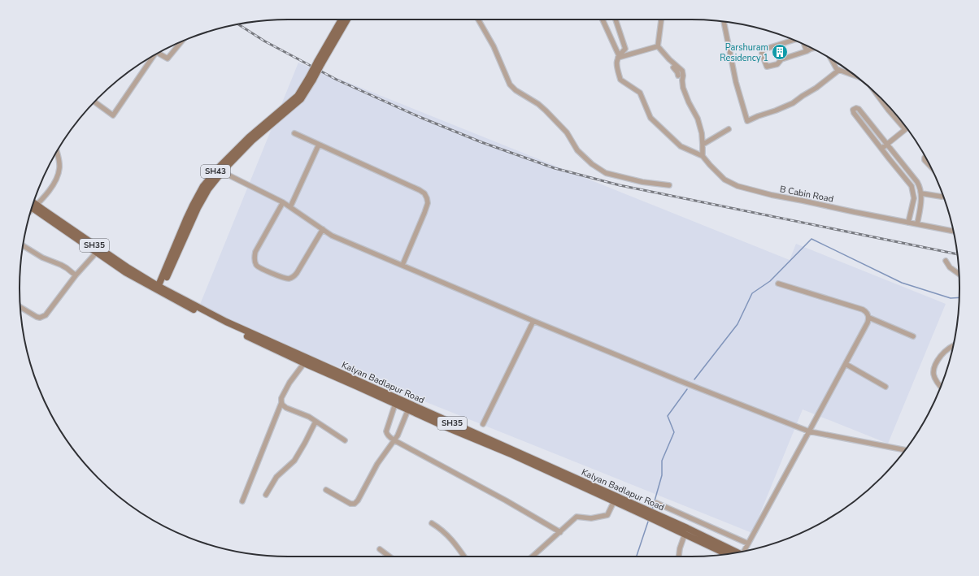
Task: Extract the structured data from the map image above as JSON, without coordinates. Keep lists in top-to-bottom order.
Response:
{
  "streets": {
    "main road": ["SH43", "SH35", "Kalyan Badlapur Road"],
    "street": ["B Cabin Road"]
  },
  "crossings": [
    ["SH43", "Kalyan Badlapur Road"]
  ],
  "places": {
    "building": ["Parshuram Residency 1"]
  }
}
